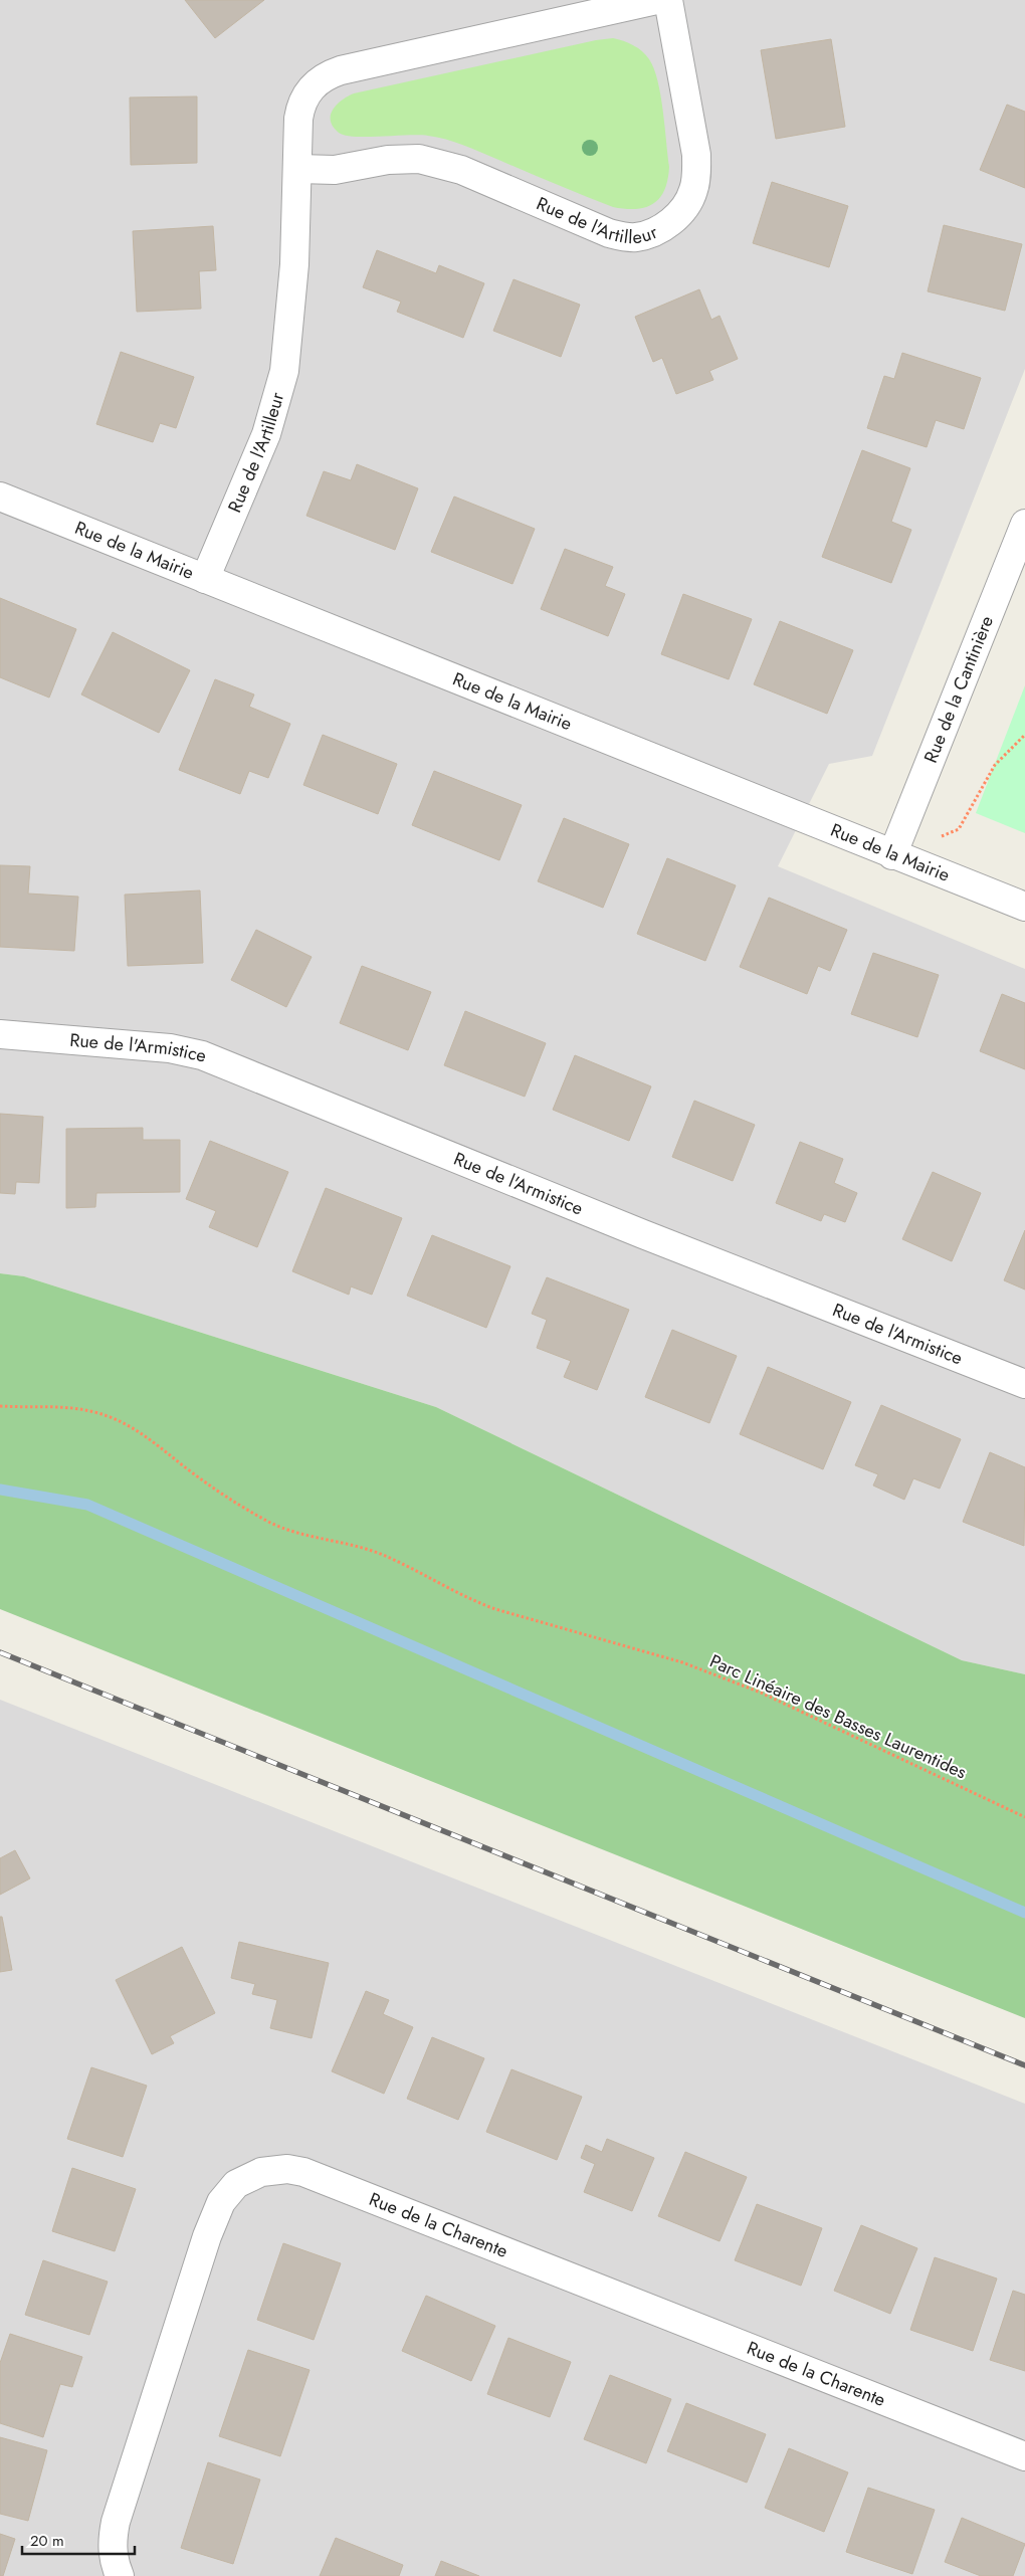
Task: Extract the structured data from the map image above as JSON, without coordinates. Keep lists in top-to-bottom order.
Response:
{
  "streets": {
    "street": [
      "Rue de l'Artilleur",
      "Rue de la Mairie",
      "Rue de la Cantinière",
      "Rue de l'Armistice",
      "Rue de la Charente"
    ],
    "path": ["Parc Linéaire des Basses Laurentides"]
  },
  "crossings": [
    ["Rue de l'Artilleur", "Rue de la Mairie"],
    ["Rue de la Mairie", "Rue de la Cantinière"]
  ],
  "scale_bar": "20 m"
}
